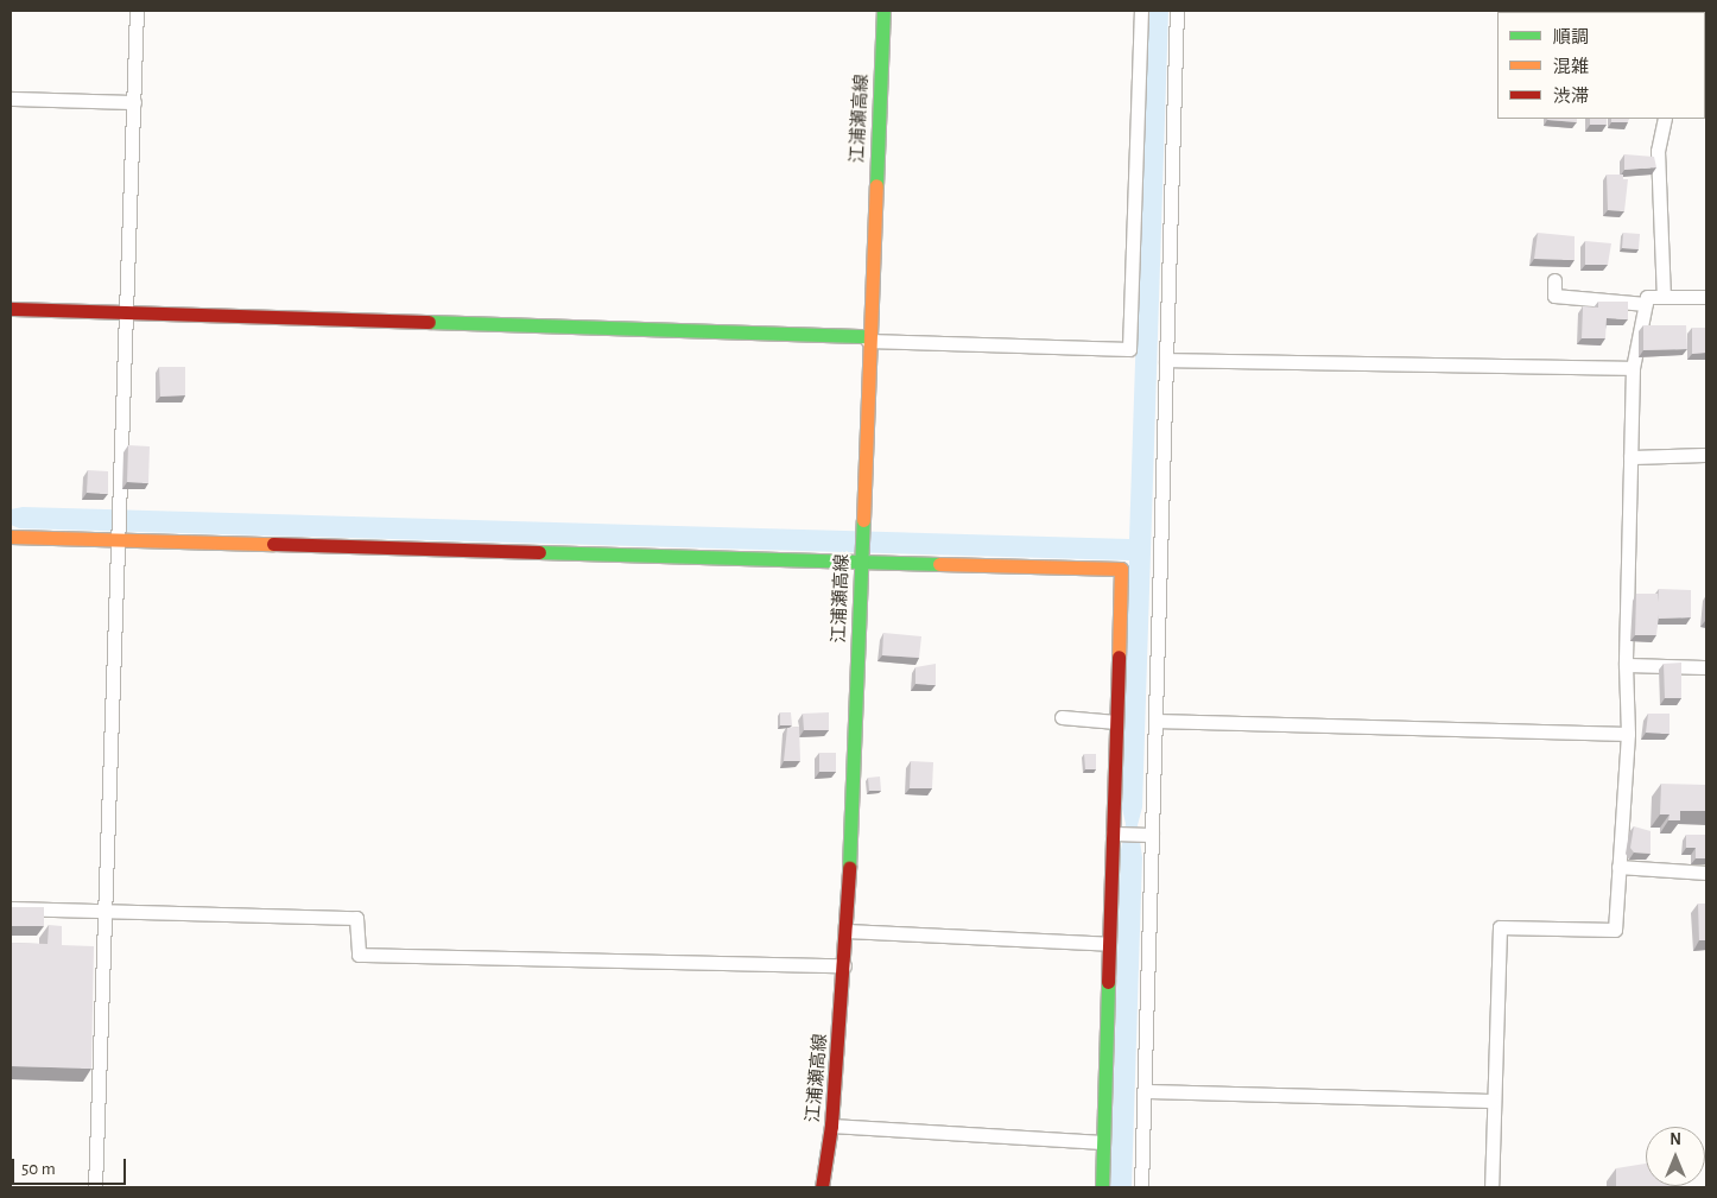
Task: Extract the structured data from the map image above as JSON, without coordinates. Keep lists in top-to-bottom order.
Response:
{
  "streets": {
    "street": ["江浦瀬高線"]
  },
  "legend": ["順調", "混雑", "渋滞"],
  "scale_bar": "50 m",
  "north": "top"
}
